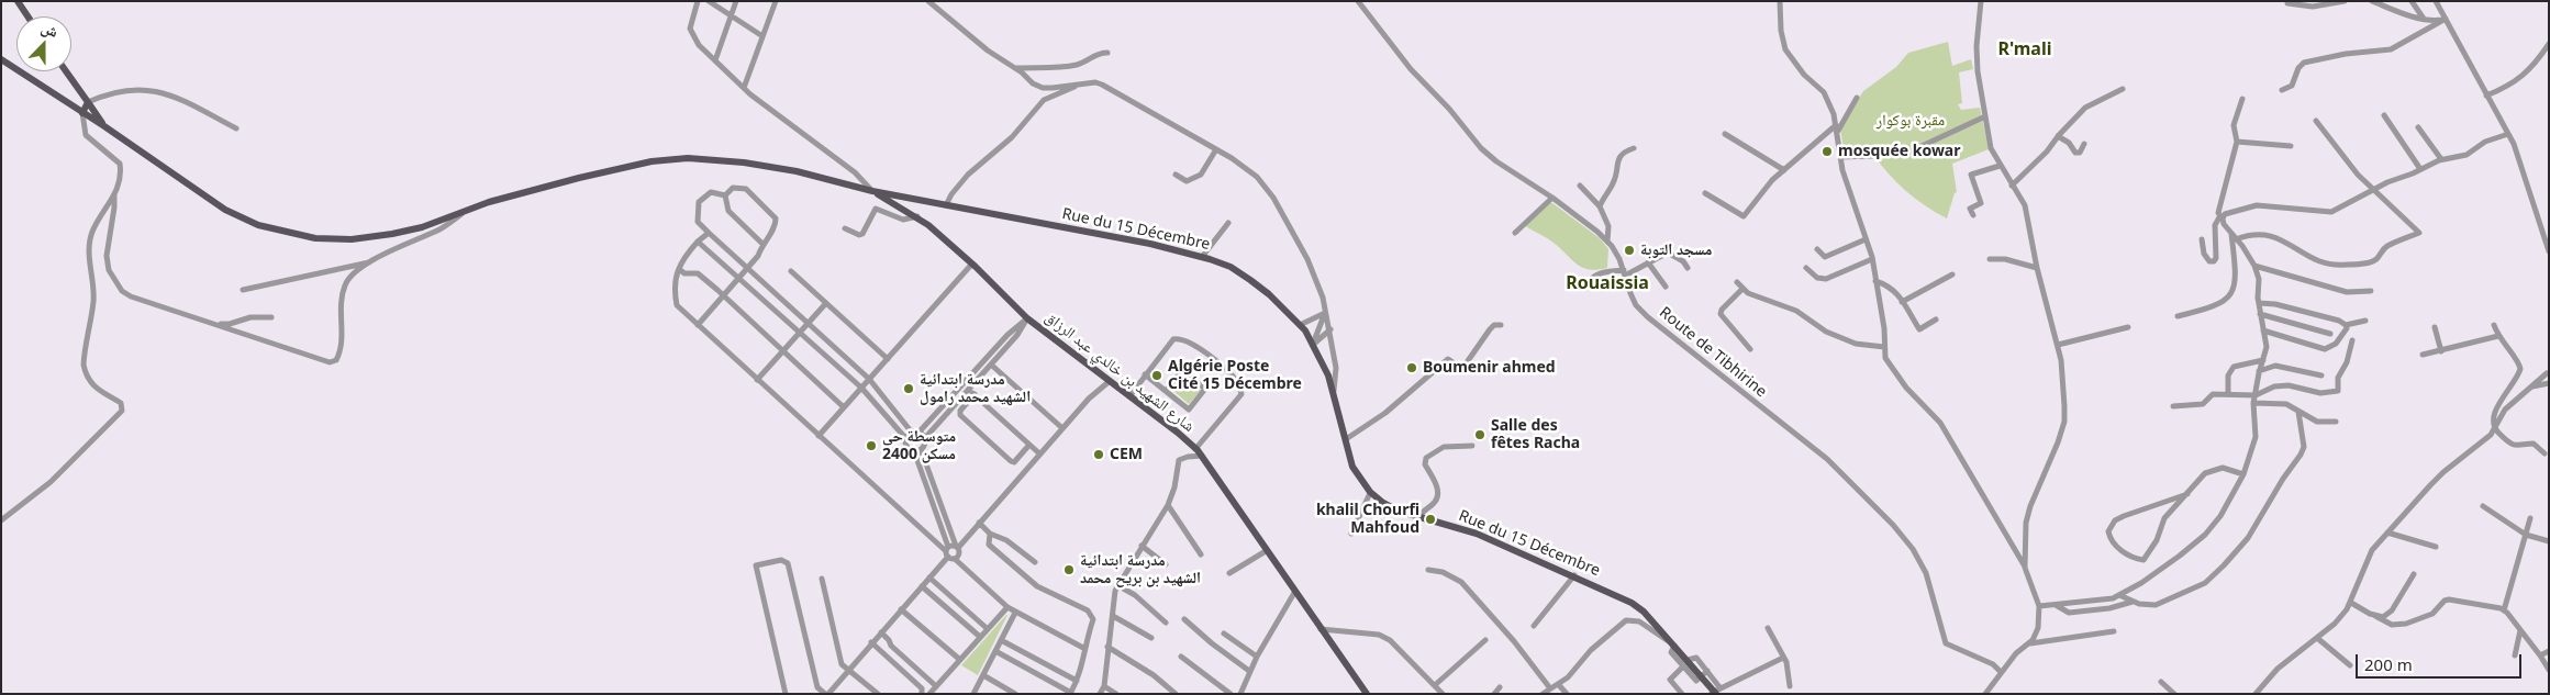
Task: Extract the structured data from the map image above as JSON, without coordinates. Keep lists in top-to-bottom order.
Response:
{
  "streets": {
    "main road": ["Rue du 15 Décembre", "شارع الشهيد بن خالدي عبد الرزاق"],
    "street": ["Route de Tibhirine"]
  },
  "crossings": [
    ["Rue du 15 Décembre", "شارع الشهيد بن خالدي عبد الرزاق"]
  ],
  "districts": ["R'mali", "Rouaissia"],
  "parks": ["مقبرة بوكوار"],
  "places": [
    "mosquée kowar",
    "مسجد التوبة",
    "Boumenir ahmed",
    "Algérie Poste Cité 15 Décembre",
    "مدرسة ابتدائية الشهيد محمد رامول",
    "Salle des fêtes Racha",
    "متوسطة حي 2400 مسكن",
    "CEM",
    "khalil Chourfi Mahfoud",
    "مدرسة ابتدائية الشهيد بن بريح محمد"
  ],
  "scale_bar": "200 m",
  "north": "top"
}
